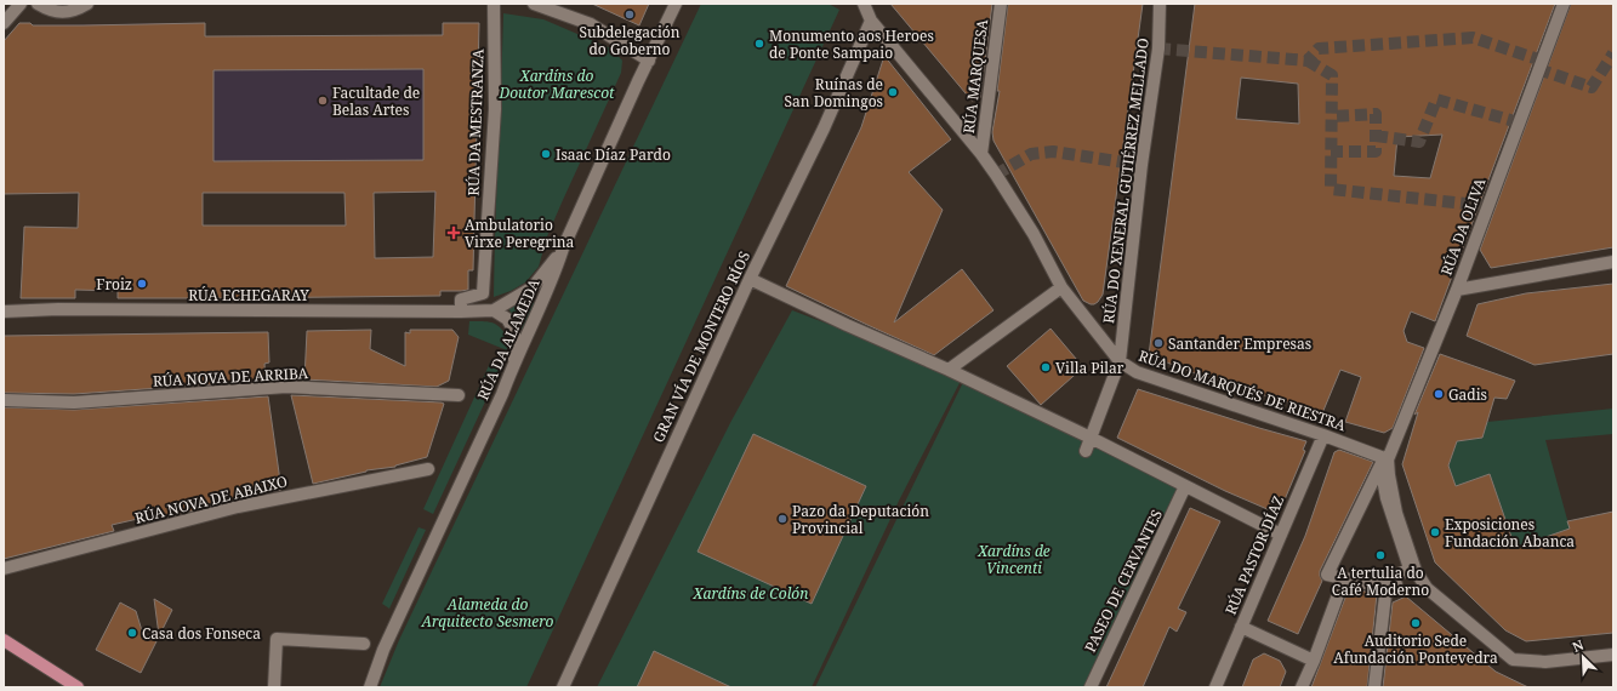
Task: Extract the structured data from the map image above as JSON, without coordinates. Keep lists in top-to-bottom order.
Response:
{
  "streets": {
    "street": [
      "RÚA MARQUESA",
      "RÚA DA MESTRANZA",
      "RÚA DO XENERAL GUTIÉRREZ MELLADO",
      "RÚA DA OLIVA",
      "RÚA ECHEGARAY",
      "RÚA DA ALAMEDA",
      "GRAN VÍA DE MONTERO RÍOS",
      "RÚA NOVA DE ARRIBA",
      "RÚA DO MARQUÉS DE RIESTRA",
      "RÚA NOVA DE ABAIXO",
      "RÚA PASTOR DÍAZ",
      "PASEO DE CERVANTES"
    ]
  },
  "crossings": [
    ["RÚA MARQUESA", "RÚA DO MARQUÉS DE RIESTRA"],
    ["RÚA DA MESTRANZA", "RÚA ECHEGARAY"],
    ["RÚA DO XENERAL GUTIÉRREZ MELLADO", "RÚA DO MARQUÉS DE RIESTRA"],
    ["RÚA DA OLIVA", "RÚA DO MARQUÉS DE RIESTRA"],
    ["RÚA ECHEGARAY", "RÚA DA ALAMEDA"],
    ["GRAN VÍA DE MONTERO RÍOS", "RÚA DO MARQUÉS DE RIESTRA"],
    ["RÚA DO MARQUÉS DE RIESTRA", "RÚA PASTOR DÍAZ"]
  ],
  "parks": [
    "Xardíns do Doutor Marescot",
    "Xardíns de Vincenti",
    "Xardíns de Colón",
    "Alameda do Arquitecto Sesmero"
  ],
  "places": {
    "other": [
      "Subdelegación do Goberno",
      "Monumento aos Heroes de Ponte Sampaio",
      "Ruínas de San Domingos",
      "Facultade de Belas Artes",
      "Isaac Díaz Pardo",
      "Froiz",
      "Santander Empresas",
      "Villa Pilar",
      "Gadis",
      "Pazo da Deputación Provincial",
      "Exposiciones Fundación Abanca",
      "A tertulia do Café Moderno",
      "Auditorio Sede Afundación Pontevedra",
      "Casa dos Fonseca"
    ],
    "health": ["Ambulatorio Virxe Peregrina"]
  },
  "north": "top left"
}
